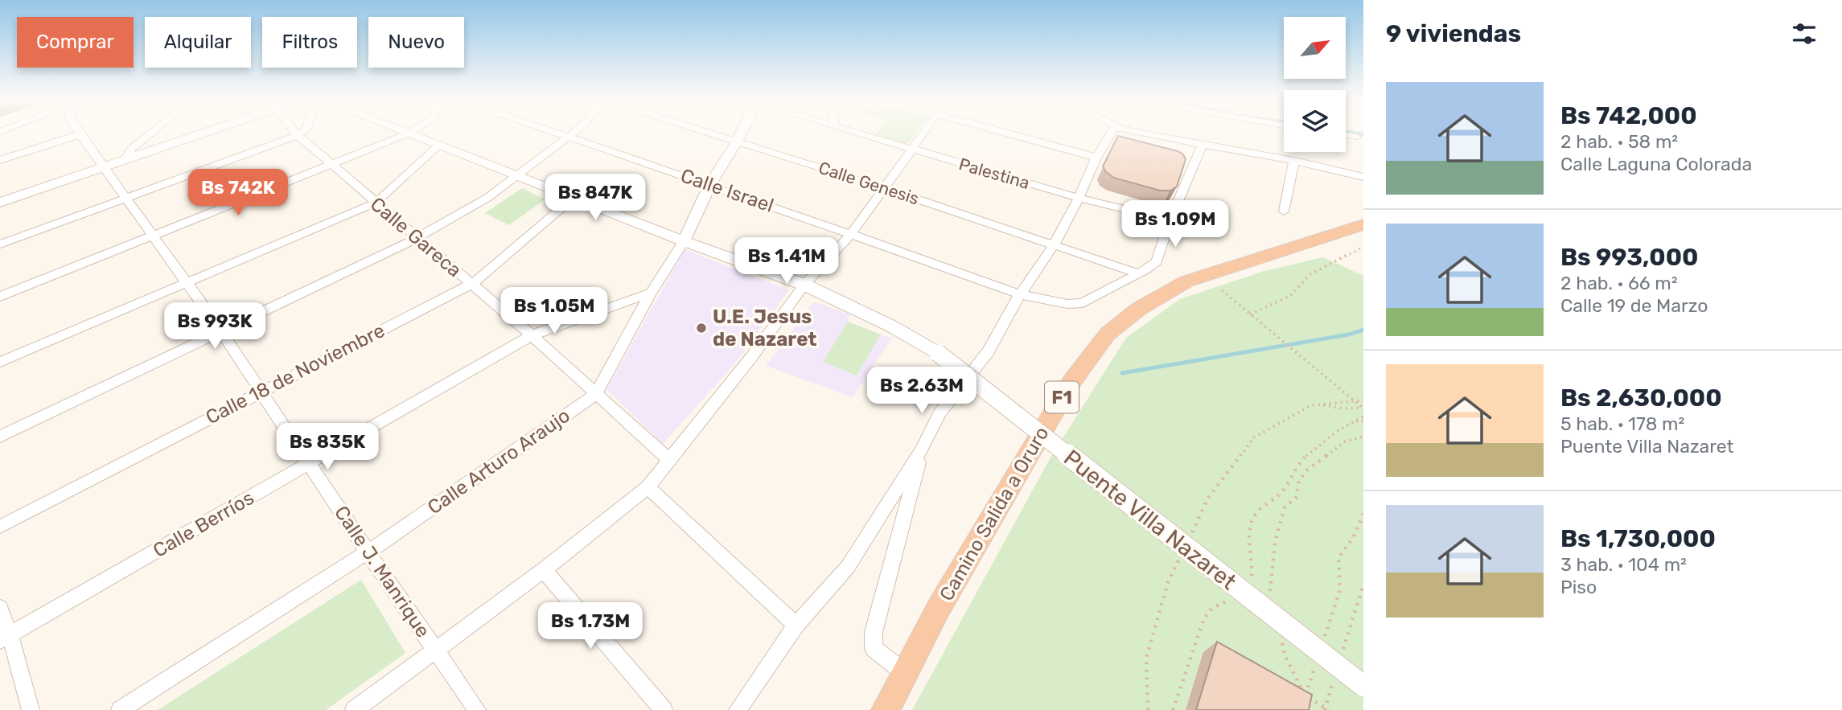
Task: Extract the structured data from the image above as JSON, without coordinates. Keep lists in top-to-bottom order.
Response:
{
  "streets": {
    "highway": ["F1", "Camino Salida a Oruro"],
    "main road": ["Puente Villa Nazaret"],
    "street": [
      "Palestina",
      "Calle Genesis",
      "Calle Israel",
      "Calle Gareca",
      "Calle 18 de Noviembre",
      "Calle Arturo Araujo",
      "Calle Berríos",
      "Calle J. Manrique"
    ]
  },
  "crossings": [
    ["Palestina", "Calle Israel"],
    ["Calle Genesis", "Calle Israel"],
    ["Calle Genesis", "Calle Arturo Araujo"],
    ["Calle Israel", "Calle Arturo Araujo"],
    ["Calle Gareca", "Calle 18 de Noviembre"],
    ["Calle Gareca", "Calle Arturo Araujo"],
    ["Calle Gareca", "Calle Berríos"],
    ["Calle 18 de Noviembre", "Puente Villa Nazaret"],
    ["Calle 18 de Noviembre", "Calle J. Manrique"],
    ["Calle Arturo Araujo", "Puente Villa Nazaret"],
    ["Calle Arturo Araujo", "Calle Berríos"],
    ["Calle Arturo Araujo", "Calle J. Manrique"],
    ["Calle Berríos", "Calle J. Manrique"]
  ],
  "places": ["U.E. Jesus de Nazaret"],
  "north": "top right",
  "page": {
    "heading": "9 viviendas",
    "chip": [
      "Comprar",
      "Alquilar",
      "Filtros",
      "Nuevo"
    ],
    "list": [
      {
        "name": "Bs 742,000",
        "note": "2 hab. · 58 m² · Calle Laguna Colorada"
      },
      {
        "name": "Bs 993,000",
        "note": "2 hab. · 66 m² · Calle 19 de Marzo"
      },
      {
        "name": "Bs 2,630,000",
        "note": "5 hab. · 178 m² · Puente Villa Nazaret"
      },
      {
        "name": "Bs 1,730,000",
        "note": "3 hab. · 104 m² · Piso"
      }
    ],
    "price": [
      "Bs 742K",
      "Bs 847K",
      "Bs 1.09M",
      "Bs 1.41M",
      "Bs 1.05M",
      "Bs 993K",
      "Bs 2.63M",
      "Bs 835K",
      "Bs 1.73M"
    ]
  }
}
